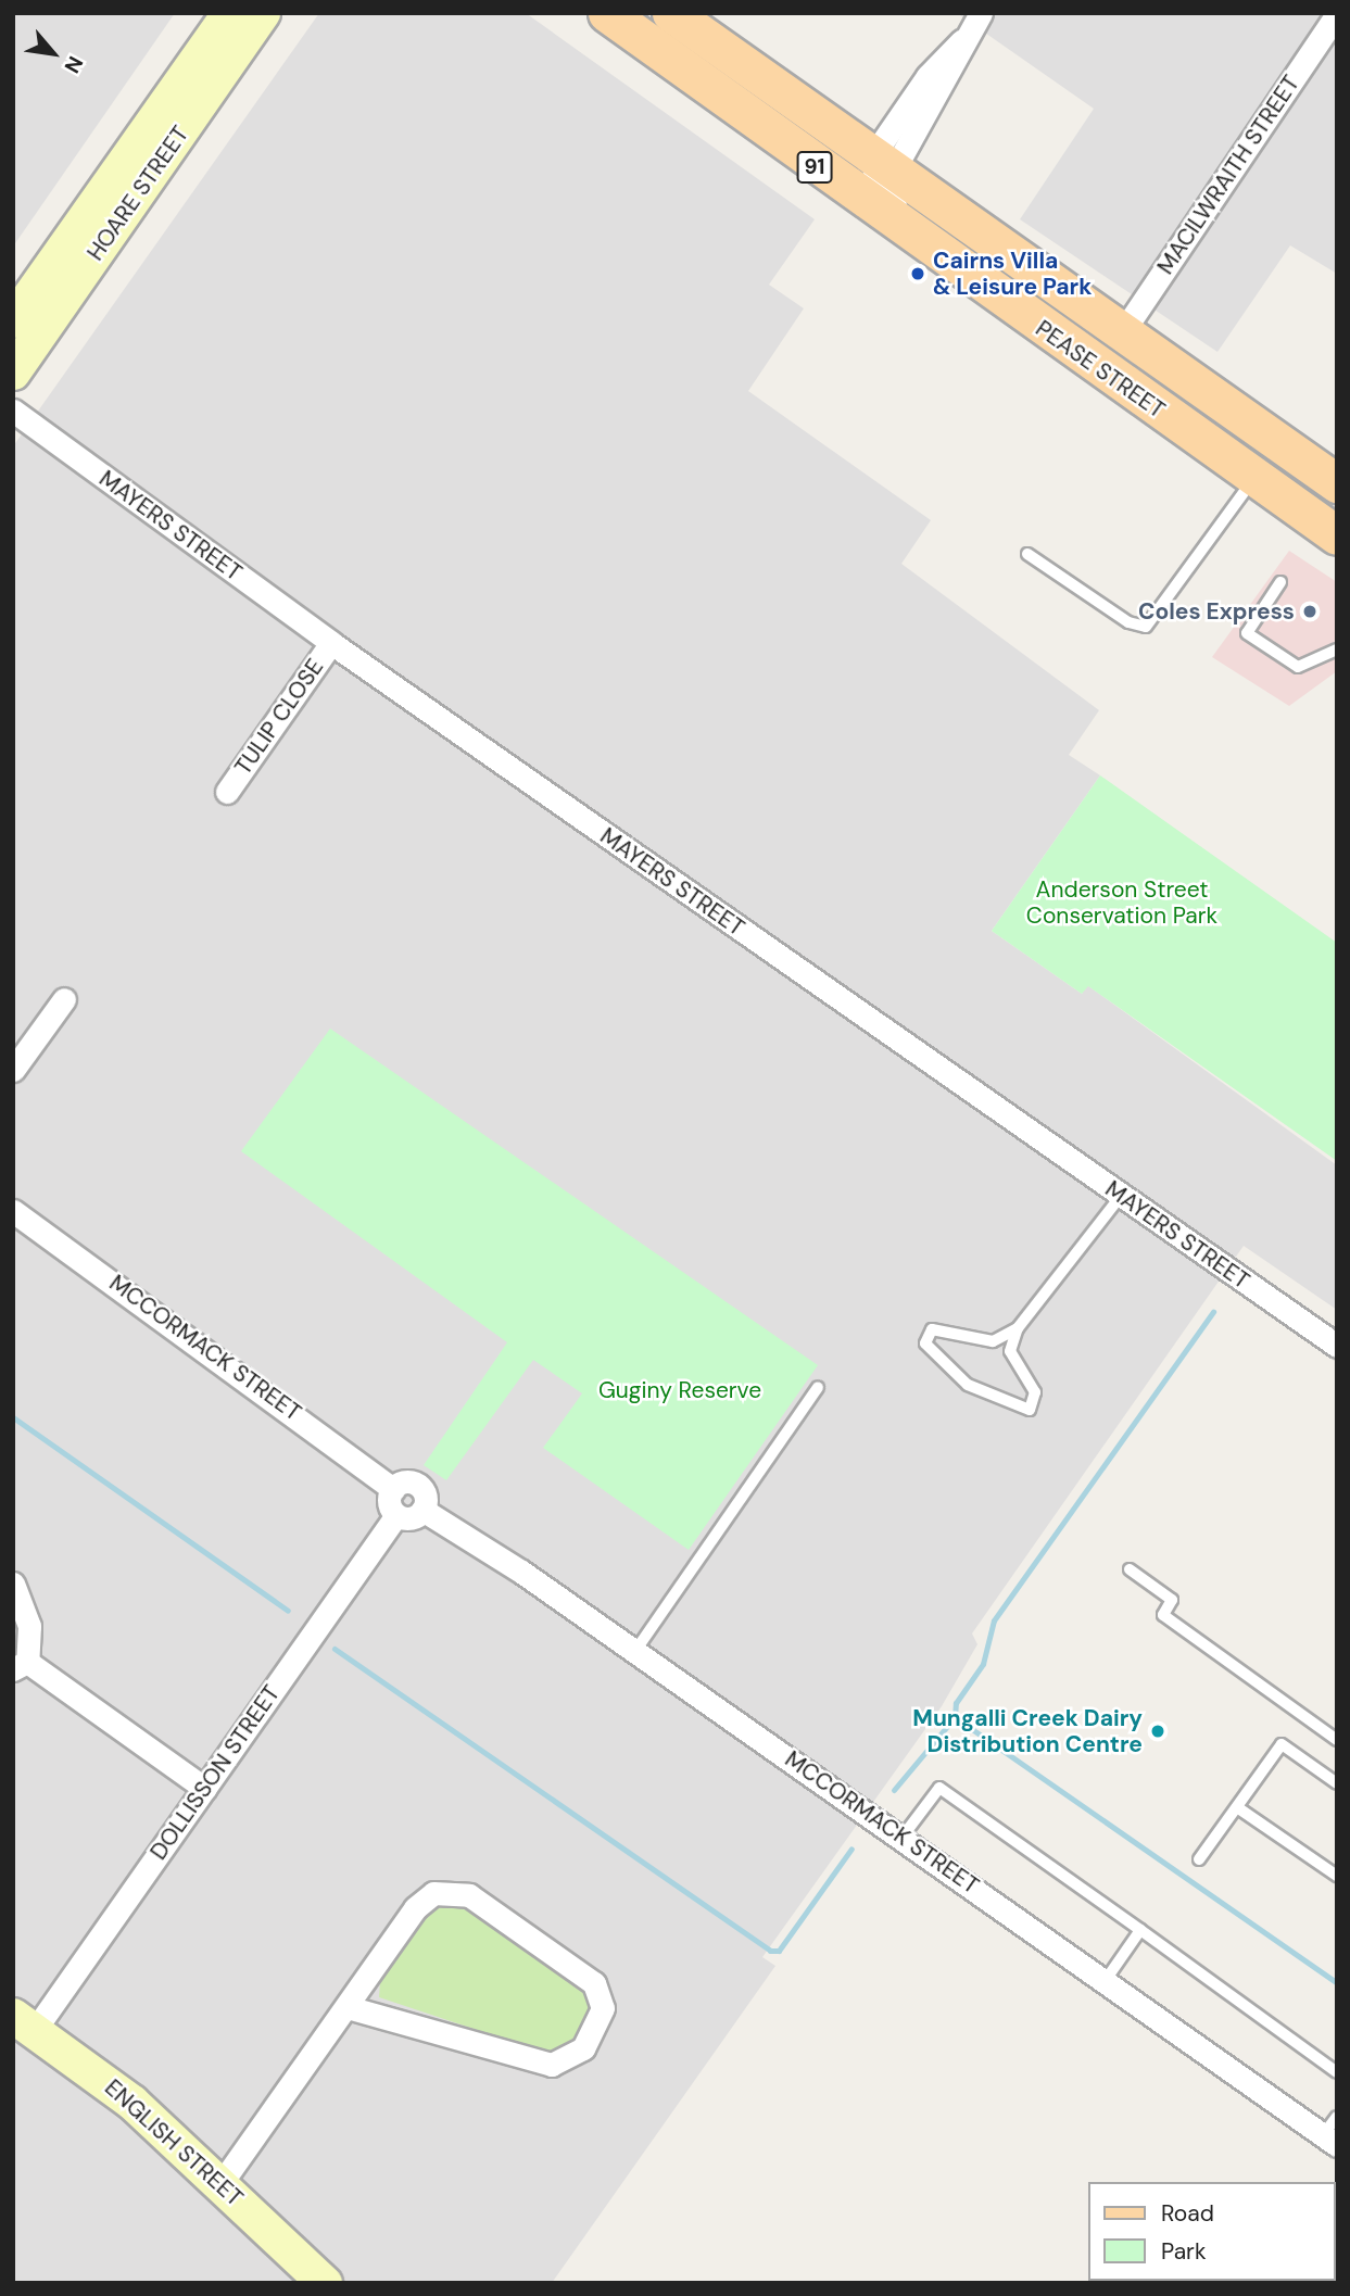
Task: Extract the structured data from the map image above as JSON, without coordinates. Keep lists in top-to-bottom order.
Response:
{
  "streets": {
    "main road": [
      "91",
      "HOARE STREET",
      "PEASE STREET",
      "ENGLISH STREET"
    ],
    "street": [
      "MACILWRAITH STREET",
      "MAYERS STREET",
      "TULIP CLOSE",
      "MCCORMACK STREET",
      "DOLLISSON STREET"
    ]
  },
  "crossings": [
    ["MACILWRAITH STREET", "PEASE STREET"],
    ["MAYERS STREET", "TULIP CLOSE"],
    ["MCCORMACK STREET", "DOLLISSON STREET"],
    ["DOLLISSON STREET", "ENGLISH STREET"]
  ],
  "parks": ["Anderson Street Conservation Park", "Guginy Reserve"],
  "places": ["Cairns Villa & Leisure Park", "Coles Express", "Mungalli Creek Dairy Distribution Centre"],
  "legend": ["Road", "Park"],
  "north": "bottom right"
}
